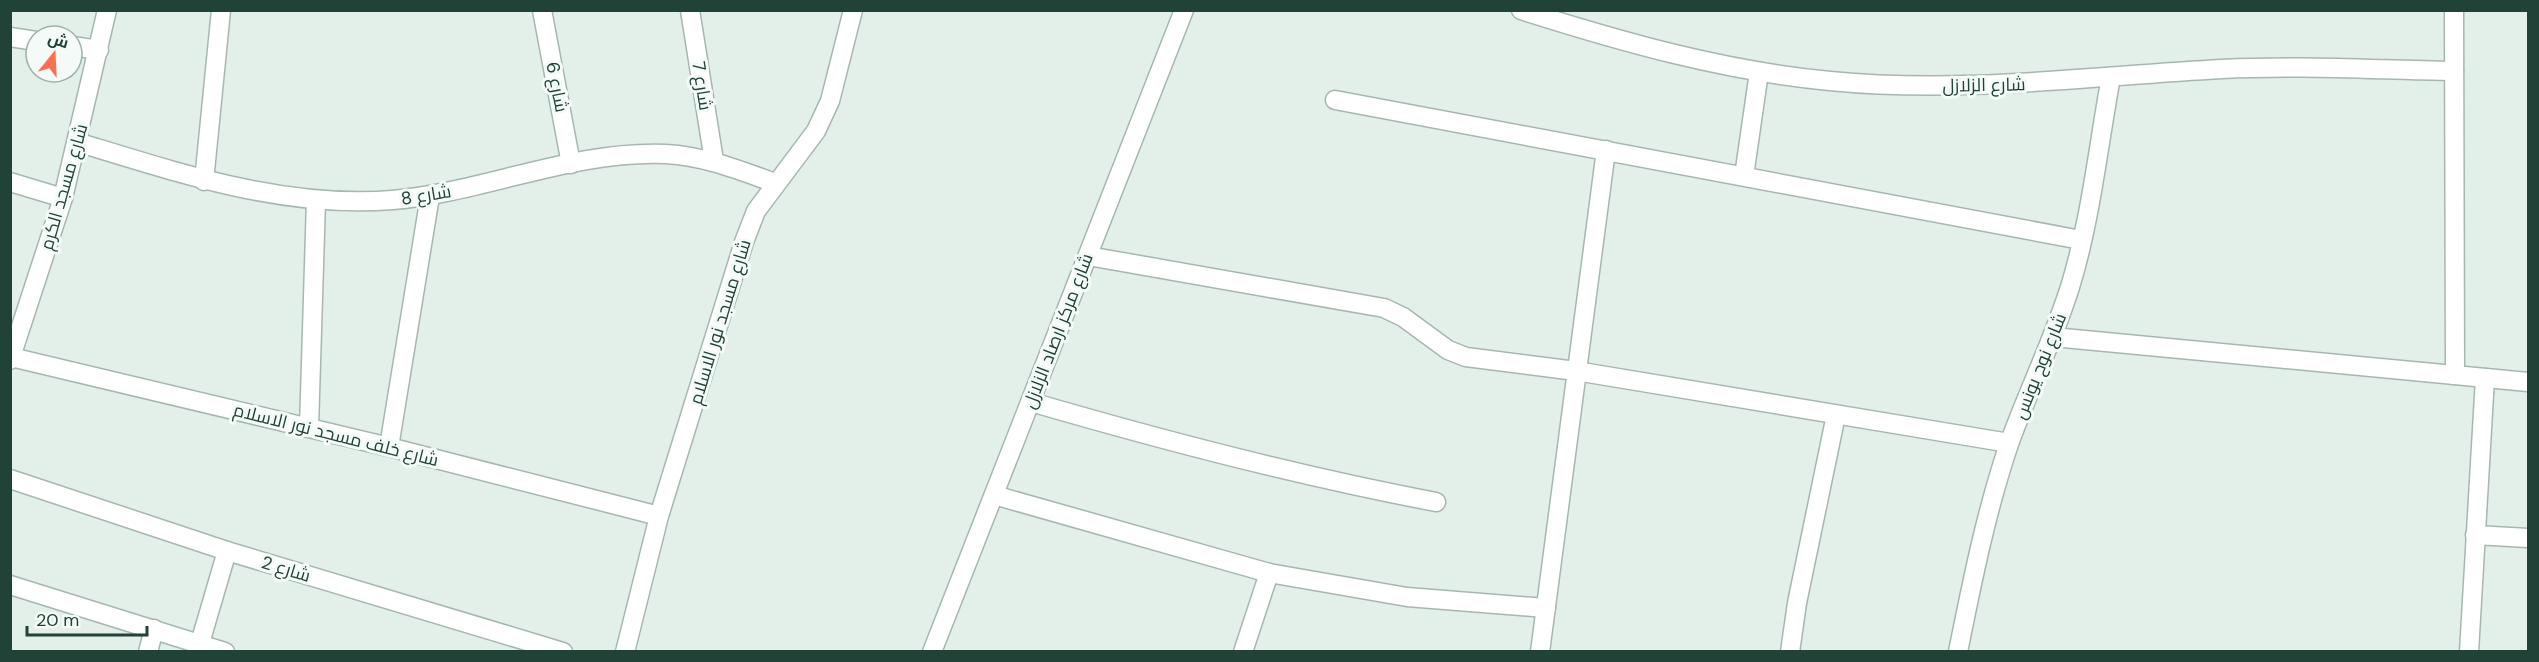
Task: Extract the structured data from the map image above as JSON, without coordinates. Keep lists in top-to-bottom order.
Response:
{
  "streets": {
    "street": [
      "شارع الزلازل",
      "شارع 7",
      "شارع 6",
      "شارع مسجد الكرم",
      "شارع 8",
      "شارع مسجد نور الاسلام",
      "شارع مركز ارصاد الزلازل",
      "شارع نوح يونس",
      "شارع خلف مسجد نور الاسلام",
      "شارع 2"
    ]
  },
  "crossings": [
    ["شارع الزلازل", "شارع نوح يونس"],
    ["شارع 7", "شارع 8"],
    ["شارع 6", "شارع 8"],
    ["شارع مسجد الكرم", "شارع 8"],
    ["شارع مسجد الكرم", "شارع خلف مسجد نور الاسلام"],
    ["شارع 8", "شارع مسجد نور الاسلام"],
    ["شارع مسجد نور الاسلام", "شارع خلف مسجد نور الاسلام"]
  ],
  "scale_bar": "20 m",
  "north": "top"
}
